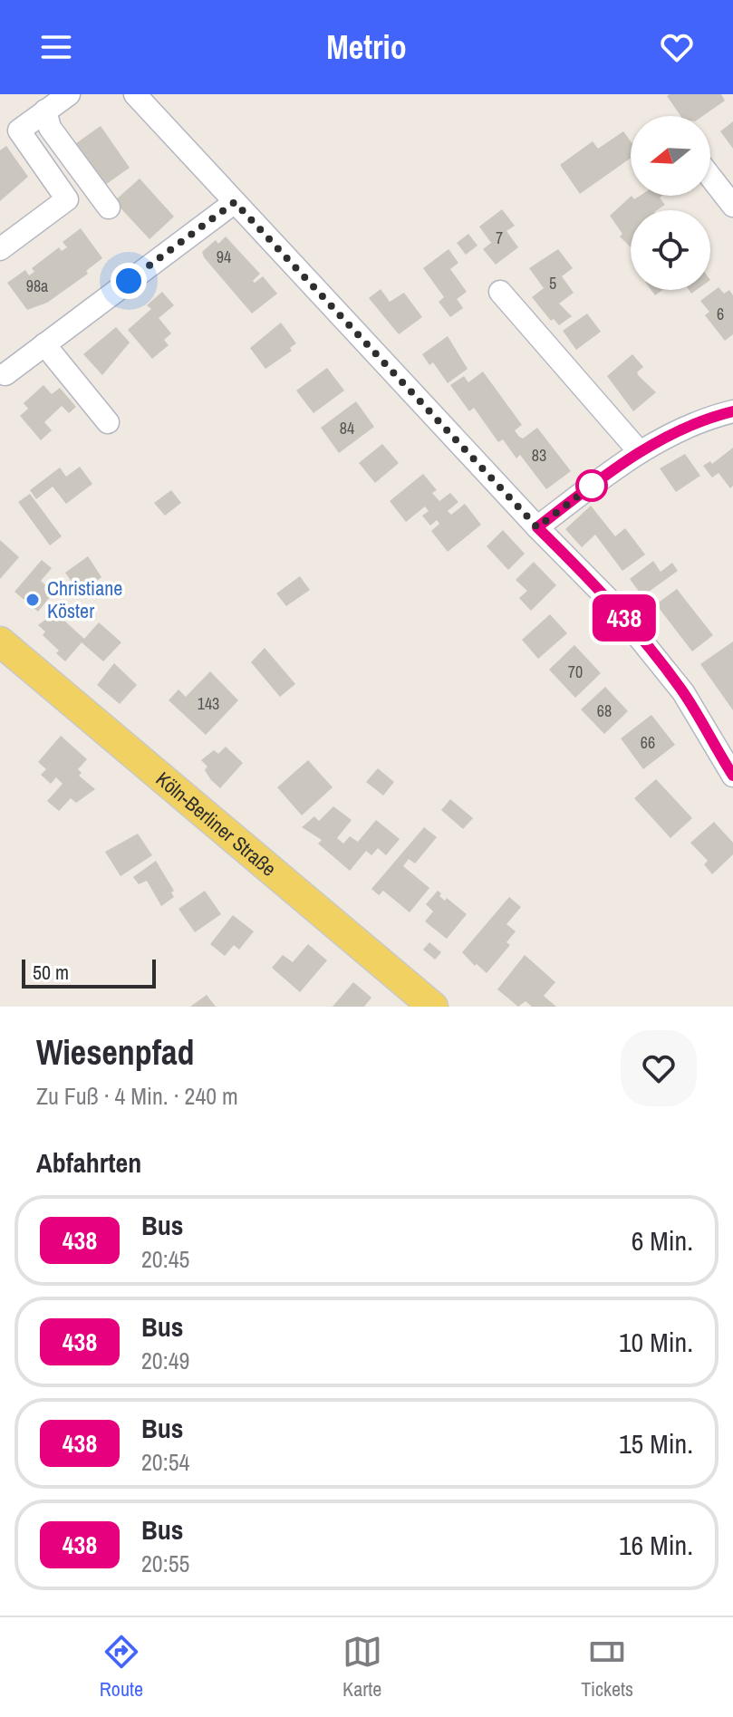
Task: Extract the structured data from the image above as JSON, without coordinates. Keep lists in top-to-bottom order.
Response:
{
  "streets": {
    "main road": ["Köln-Berliner Straße"]
  },
  "places": ["Christiane Köster"],
  "lines": ["bus line 438"],
  "house_numbers": [
    "7",
    "94",
    "5",
    "98a",
    "6",
    "84",
    "83",
    "70",
    "143",
    "68",
    "66"
  ],
  "scale_bar": "50 m",
  "north": "left",
  "page": {
    "header": "Metrio",
    "on_map": "438",
    "scale": "50 m",
    "heading": [
      ["Wiesenpfad", "Zu Fuß · 4 Min. · 240 m"],
      "Abfahrten"
    ],
    "list": [
      {
        "mark": "438",
        "name": "Bus",
        "note": "20:45",
        "value": "6 Min."
      },
      {
        "mark": "438",
        "name": "Bus",
        "note": "20:49",
        "value": "10 Min."
      },
      {
        "mark": "438",
        "name": "Bus",
        "note": "20:54",
        "value": "15 Min."
      },
      {
        "mark": "438",
        "name": "Bus",
        "note": "20:55",
        "value": "16 Min."
      }
    ],
    "tabs": ["Route", "Karte", "Tickets"]
  }
}
